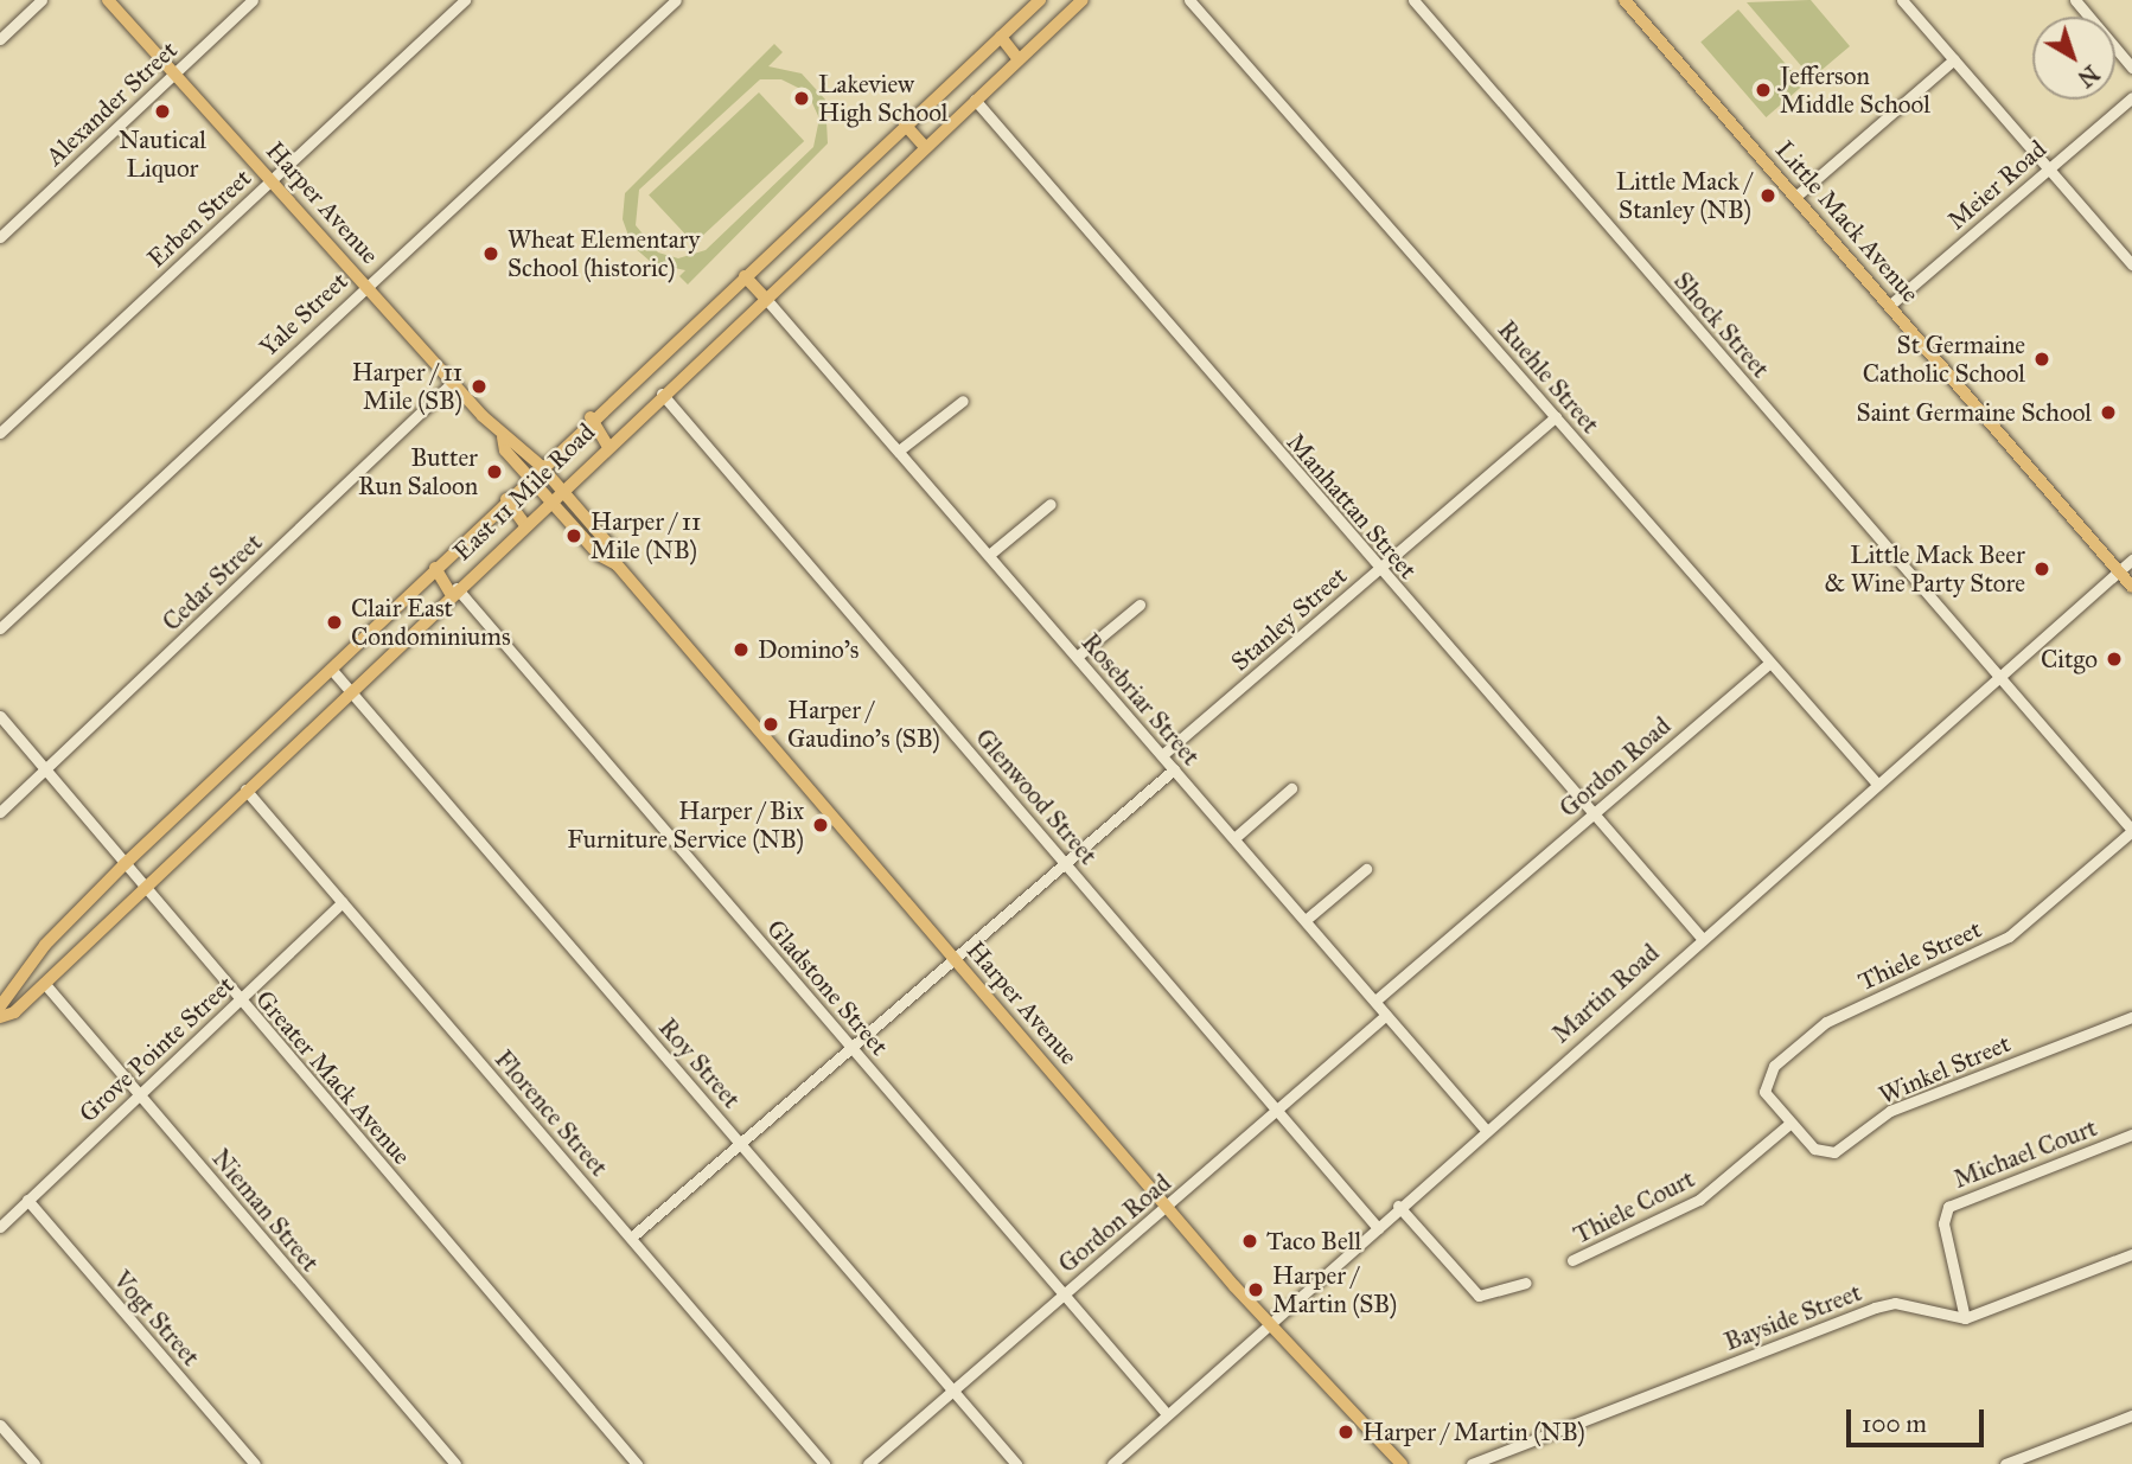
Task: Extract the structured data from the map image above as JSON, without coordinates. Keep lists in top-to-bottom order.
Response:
{
  "streets": {
    "main road": ["Harper Avenue", "Little Mack Avenue", "East 11 Mile Road"],
    "street": [
      "Alexander Street",
      "Meier Road",
      "Erben Street",
      "Yale Street",
      "Shock Street",
      "Ruehle Street",
      "Manhattan Street",
      "Cedar Street",
      "Stanley Street",
      "Rosebriar Street",
      "Gordon Road",
      "Glenwood Street",
      "Thiele Street",
      "Gladstone Street",
      "Martin Road",
      "Grove Pointe Street",
      "Roy Street",
      "Winkel Street",
      "Greater Mack Avenue",
      "Florence Street",
      "Michael Court",
      "Thiele Court",
      "Nieman Street",
      "Bayside Street",
      "Vogt Street"
    ]
  },
  "crossings": [
    ["Alexander Street", "Harper Avenue"],
    ["Meier Road", "Little Mack Avenue"],
    ["Harper Avenue", "Erben Street"],
    ["Harper Avenue", "Yale Street"],
    ["Harper Avenue", "East 11 Mile Road"],
    ["Harper Avenue", "Cedar Street"],
    ["Harper Avenue", "Gordon Road"],
    ["Harper Avenue", "Martin Road"],
    ["Little Mack Avenue", "Martin Road"],
    ["Shock Street", "Thiele Street"],
    ["Shock Street", "Martin Road"],
    ["Ruehle Street", "Stanley Street"],
    ["Ruehle Street", "Gordon Road"],
    ["Ruehle Street", "Martin Road"],
    ["East 11 Mile Road", "Manhattan Street"],
    ["East 11 Mile Road", "Rosebriar Street"],
    ["East 11 Mile Road", "Glenwood Street"],
    ["East 11 Mile Road", "Gladstone Street"],
    ["East 11 Mile Road", "Roy Street"],
    ["East 11 Mile Road", "Greater Mack Avenue"],
    ["East 11 Mile Road", "Florence Street"],
    ["East 11 Mile Road", "Nieman Street"],
    ["Manhattan Street", "Stanley Street"],
    ["Manhattan Street", "Gordon Road"],
    ["Manhattan Street", "Martin Road"],
    ["Cedar Street", "Greater Mack Avenue"],
    ["Stanley Street", "Rosebriar Street"],
    ["Rosebriar Street", "Gordon Road"],
    ["Rosebriar Street", "Martin Road"],
    ["Gordon Road", "Glenwood Street"],
    ["Gordon Road", "Gladstone Street"],
    ["Gordon Road", "Roy Street"],
    ["Glenwood Street", "Martin Road"],
    ["Thiele Street", "Winkel Street"],
    ["Thiele Street", "Thiele Court"],
    ["Gladstone Street", "Martin Road"],
    ["Grove Pointe Street", "Greater Mack Avenue"],
    ["Grove Pointe Street", "Florence Street"],
    ["Grove Pointe Street", "Nieman Street"],
    ["Grove Pointe Street", "Vogt Street"],
    ["Winkel Street", "Thiele Court"],
    ["Michael Court", "Bayside Street"]
  ],
  "places": [
    "Jefferson Middle School",
    "Lakeview High School",
    "Nautical Liquor",
    "Little Mack / Stanley (NB)",
    "Wheat Elementary School (historic)",
    "St Germaine Catholic School",
    "Harper / 11 Mile (SB)",
    "Saint Germaine School",
    "Butter Run Saloon",
    "Harper / 11 Mile (NB)",
    "Little Mack Beer & Wine Party Store",
    "Clair East Condominiums",
    "Domino's",
    "Citgo",
    "Harper / Gaudino's (SB)",
    "Harper / Bix Furniture Service (NB)",
    "Taco Bell",
    "Harper / Martin (SB)",
    "Harper / Martin (NB)"
  ],
  "scale_bar": "100 m",
  "north": "bottom right"
}
